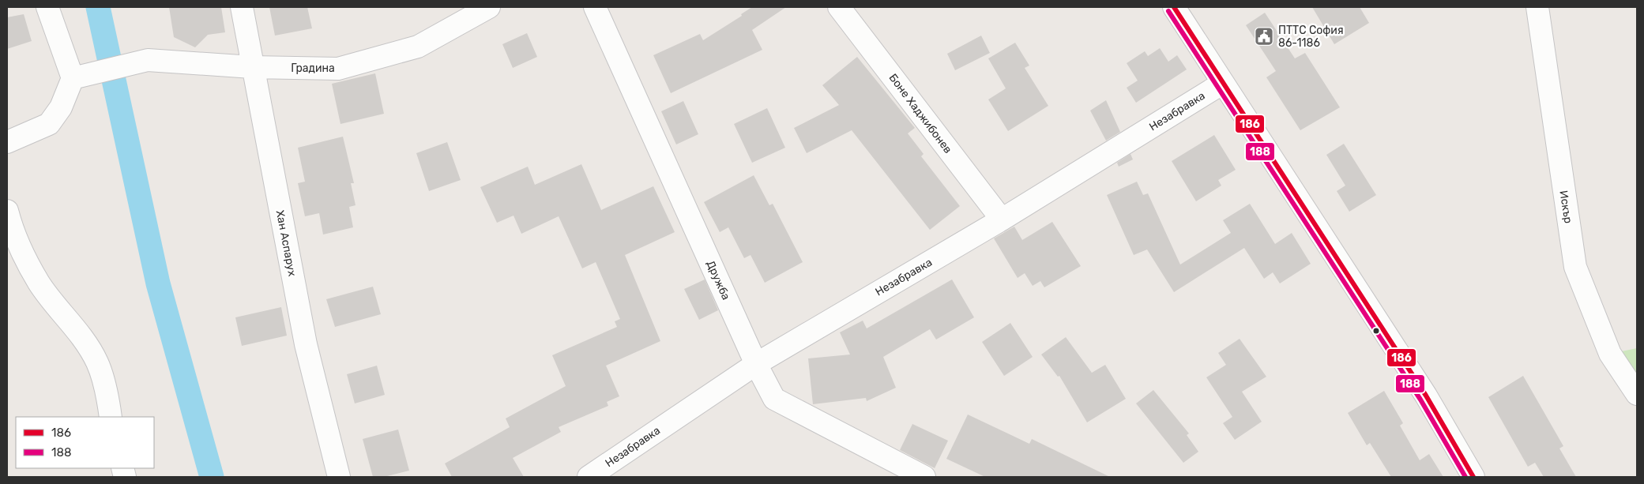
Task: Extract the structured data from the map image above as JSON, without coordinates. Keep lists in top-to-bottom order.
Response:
{
  "streets": {
    "street": [
      "Градина",
      "Незабравка",
      "Боне Хаджибонев",
      "Искър",
      "Хан Аспарух",
      "Дружба"
    ]
  },
  "crossings": [
    ["Градина", "Хан Аспарух"],
    ["Незабравка", "Боне Хаджибонев"],
    ["Незабравка", "Дружба"]
  ],
  "places": {
    "public building": ["ПТТС София 86-1186"]
  },
  "lines": ["transit line 186", "transit line 188"],
  "legend": ["186", "188"]
}
